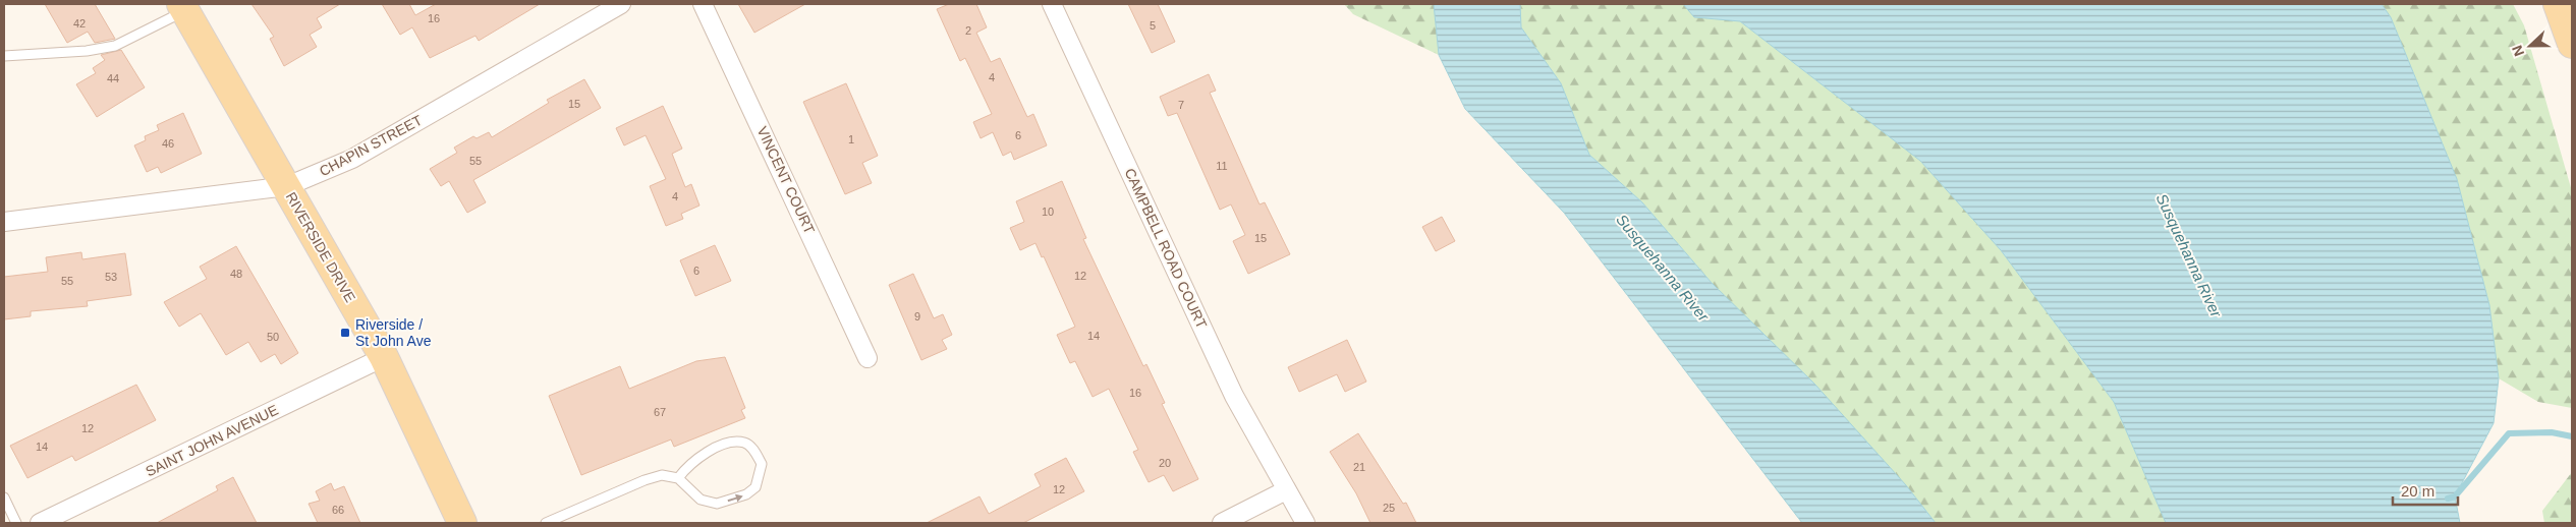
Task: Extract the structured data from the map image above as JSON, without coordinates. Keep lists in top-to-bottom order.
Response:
{
  "streets": {
    "main road": ["RIVERSIDE DRIVE"],
    "street": [
      "CHAPIN STREET",
      "VINCENT COURT",
      "CAMPBELL ROAD COURT",
      "SAINT JOHN AVENUE"
    ]
  },
  "crossings": [
    ["CHAPIN STREET", "RIVERSIDE DRIVE"],
    ["RIVERSIDE DRIVE", "SAINT JOHN AVENUE"]
  ],
  "water": ["Susquehanna River"],
  "places": {
    "transit": ["Riverside / St John Ave"]
  },
  "house_numbers": [
    "16",
    "42",
    "5",
    "2",
    "4",
    "44",
    "15",
    "7",
    "6",
    "1",
    "46",
    "55",
    "11",
    "4",
    "10",
    "15",
    "6",
    "48",
    "12",
    "53",
    "55",
    "9",
    "14",
    "50",
    "16",
    "67",
    "12",
    "14",
    "20",
    "21",
    "12",
    "25",
    "66"
  ],
  "scale_bar": "20 m",
  "north": "left"
}
